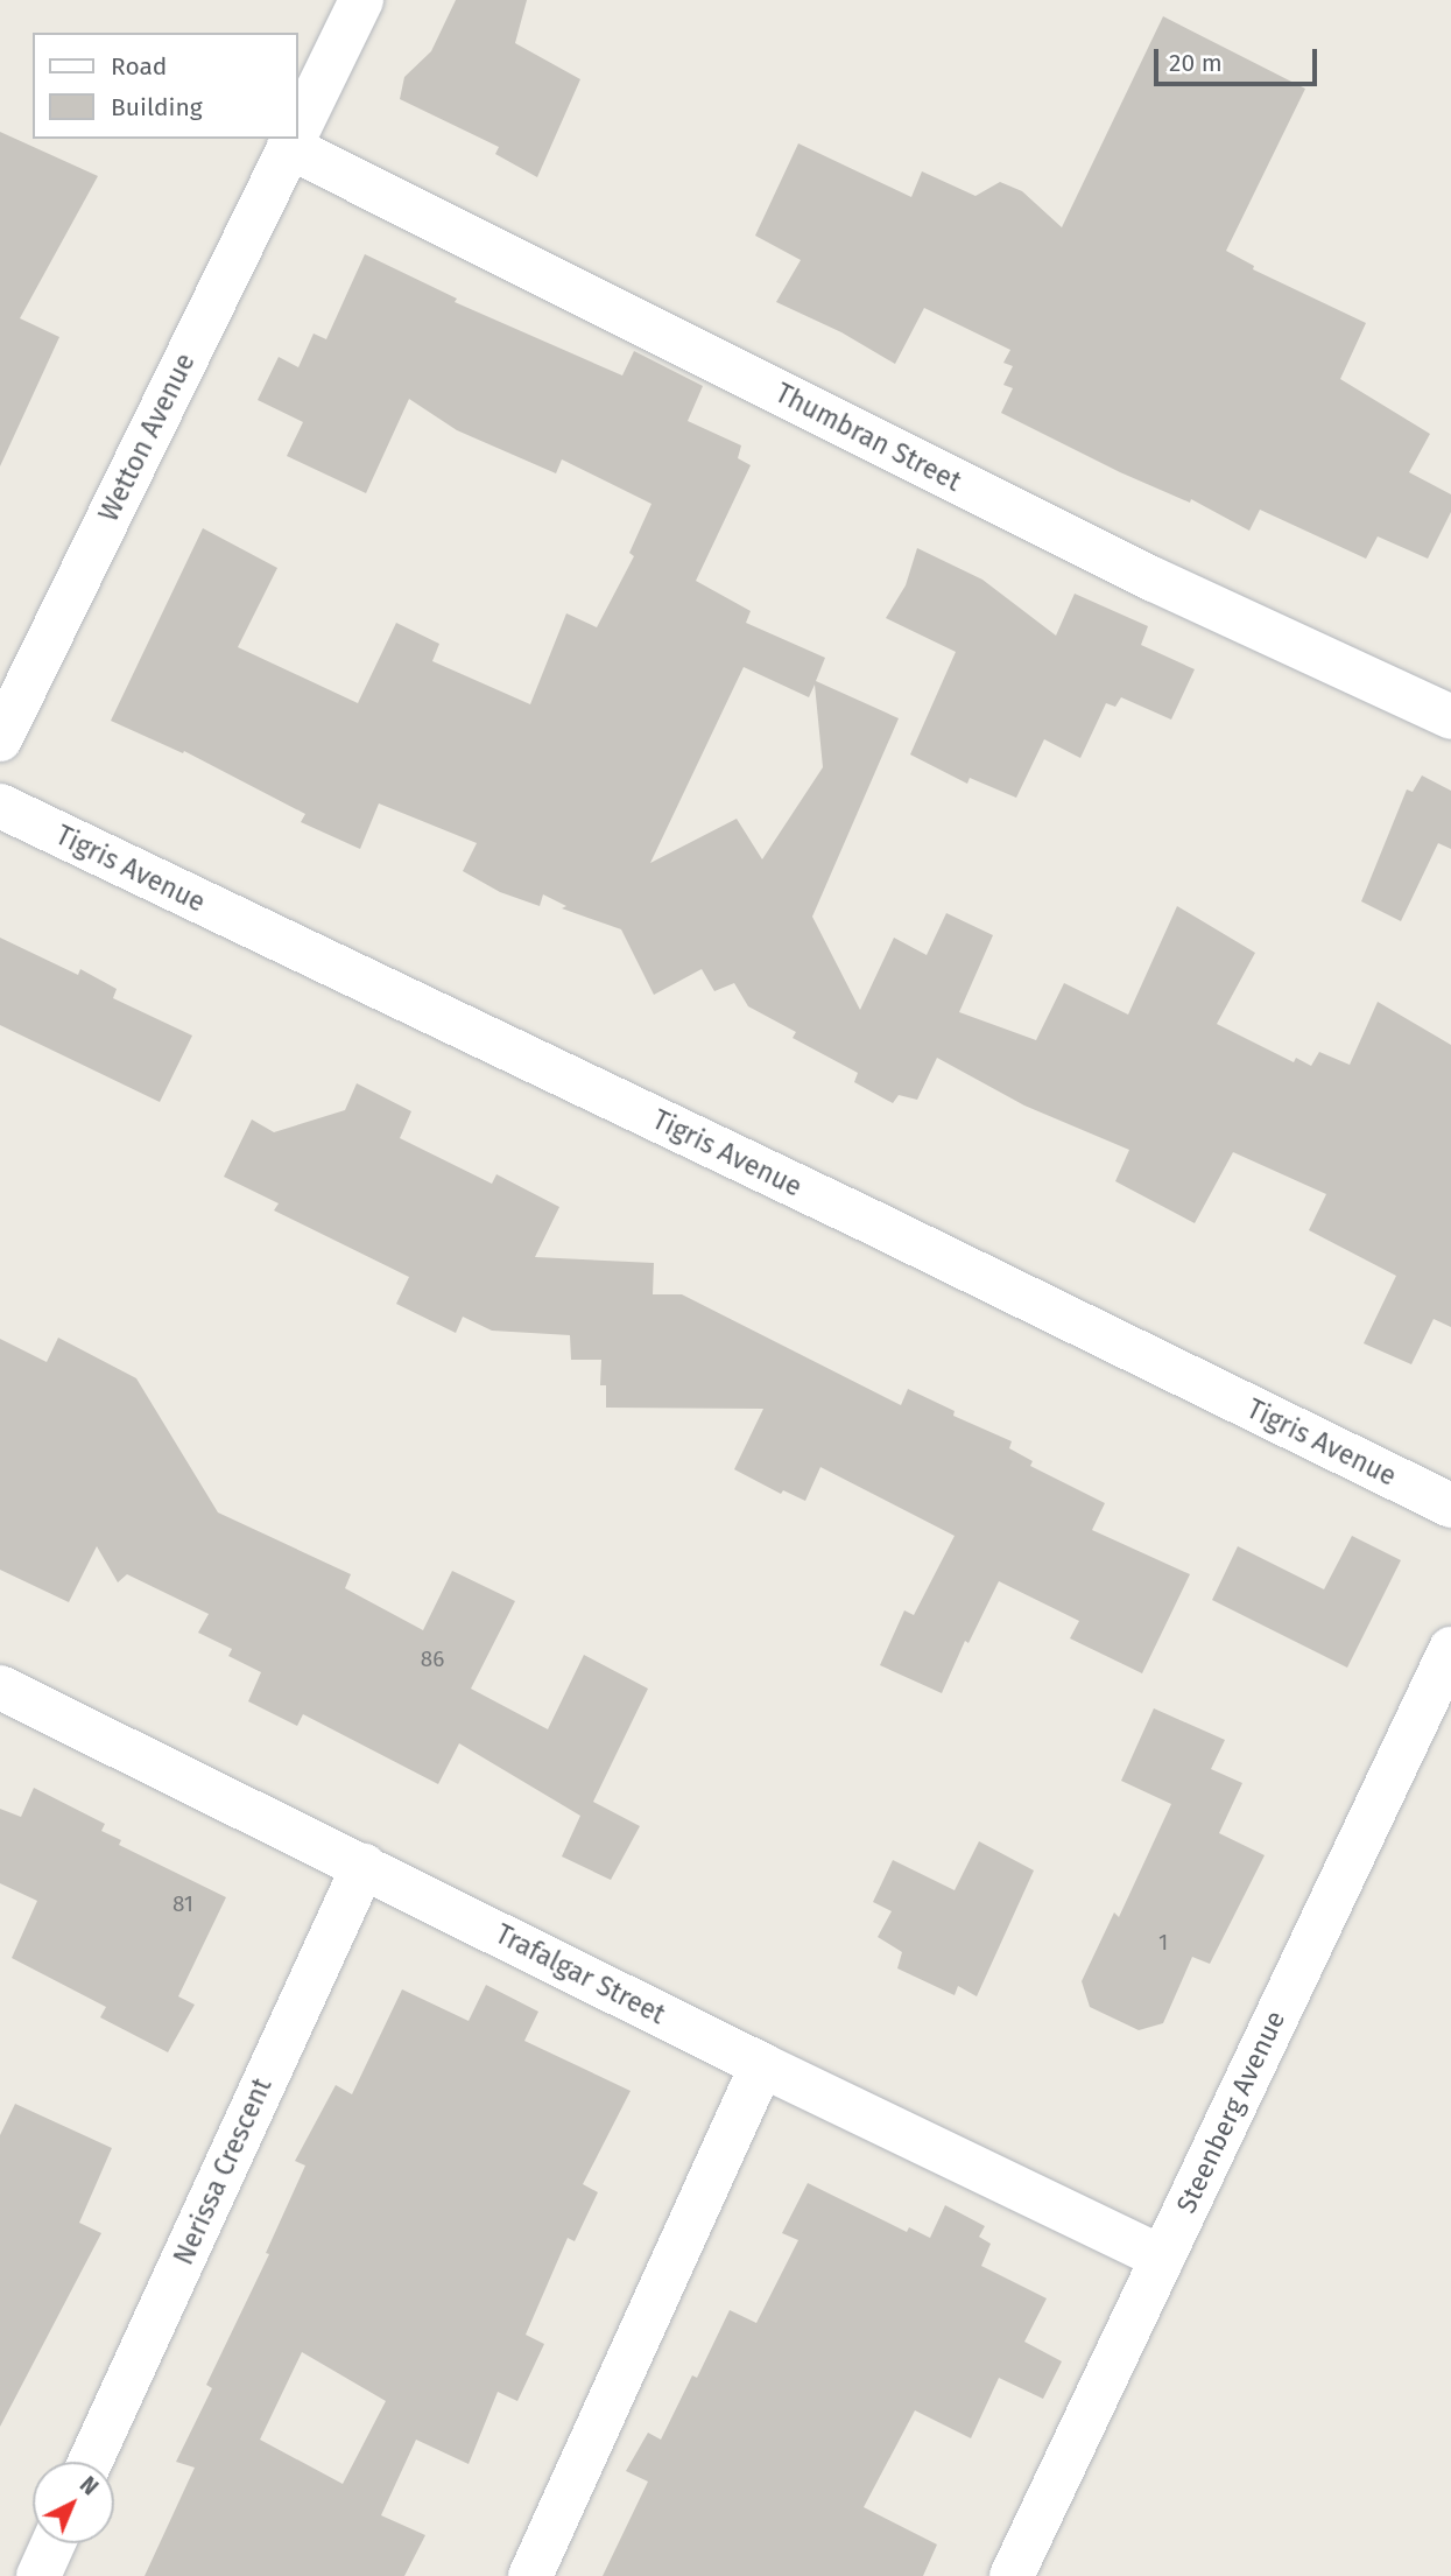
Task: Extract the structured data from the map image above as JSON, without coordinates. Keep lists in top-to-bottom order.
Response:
{
  "streets": {
    "street": [
      "Wetton Avenue",
      "Thumbran Street",
      "Tigris Avenue",
      "Trafalgar Street",
      "Steenberg Avenue",
      "Nerissa Crescent"
    ]
  },
  "crossings": [
    ["Wetton Avenue", "Thumbran Street"],
    ["Trafalgar Street", "Steenberg Avenue"],
    ["Trafalgar Street", "Nerissa Crescent"]
  ],
  "house_numbers": ["86", "81", "1"],
  "legend": ["Road", "Building"],
  "scale_bar": "20 m",
  "north": "top right"
}
